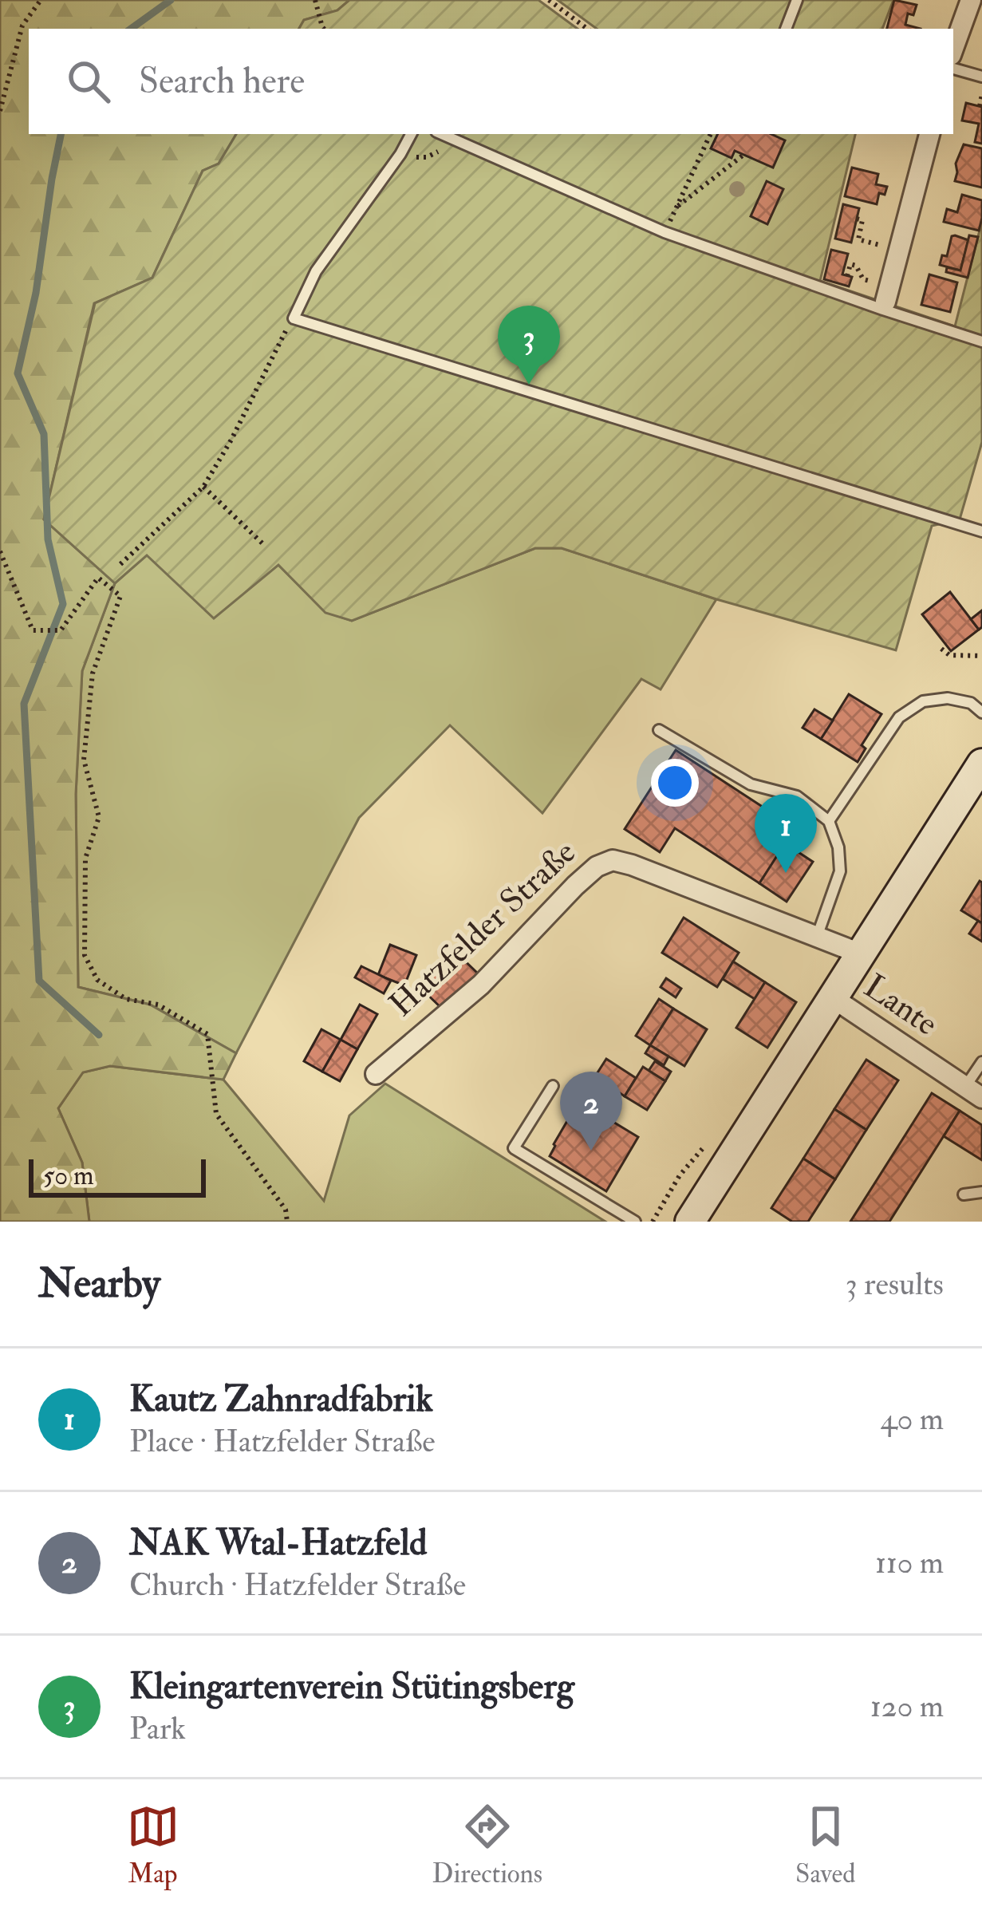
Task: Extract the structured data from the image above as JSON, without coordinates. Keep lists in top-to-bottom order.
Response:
{
  "streets": {
    "street": ["Hatzfelder Straße", "Lante"]
  },
  "scale_bar": "50 m",
  "page": {
    "search": "Search here",
    "pins": ["3", "1", "2"],
    "scale": "50 m",
    "heading": ["Nearby", "3 results"],
    "list": [
      {
        "mark": "1",
        "name": "Kautz Zahnradfabrik",
        "note": "Place · Hatzfelder Straße",
        "value": "40 m"
      },
      {
        "mark": "2",
        "name": "NAK Wtal-Hatzfeld",
        "note": "Church · Hatzfelder Straße",
        "value": "110 m"
      },
      {
        "mark": "3",
        "name": "Kleingartenverein Stütingsberg",
        "note": "Park",
        "value": "120 m"
      }
    ],
    "nav": ["Map", "Directions", "Saved"]
  }
}
